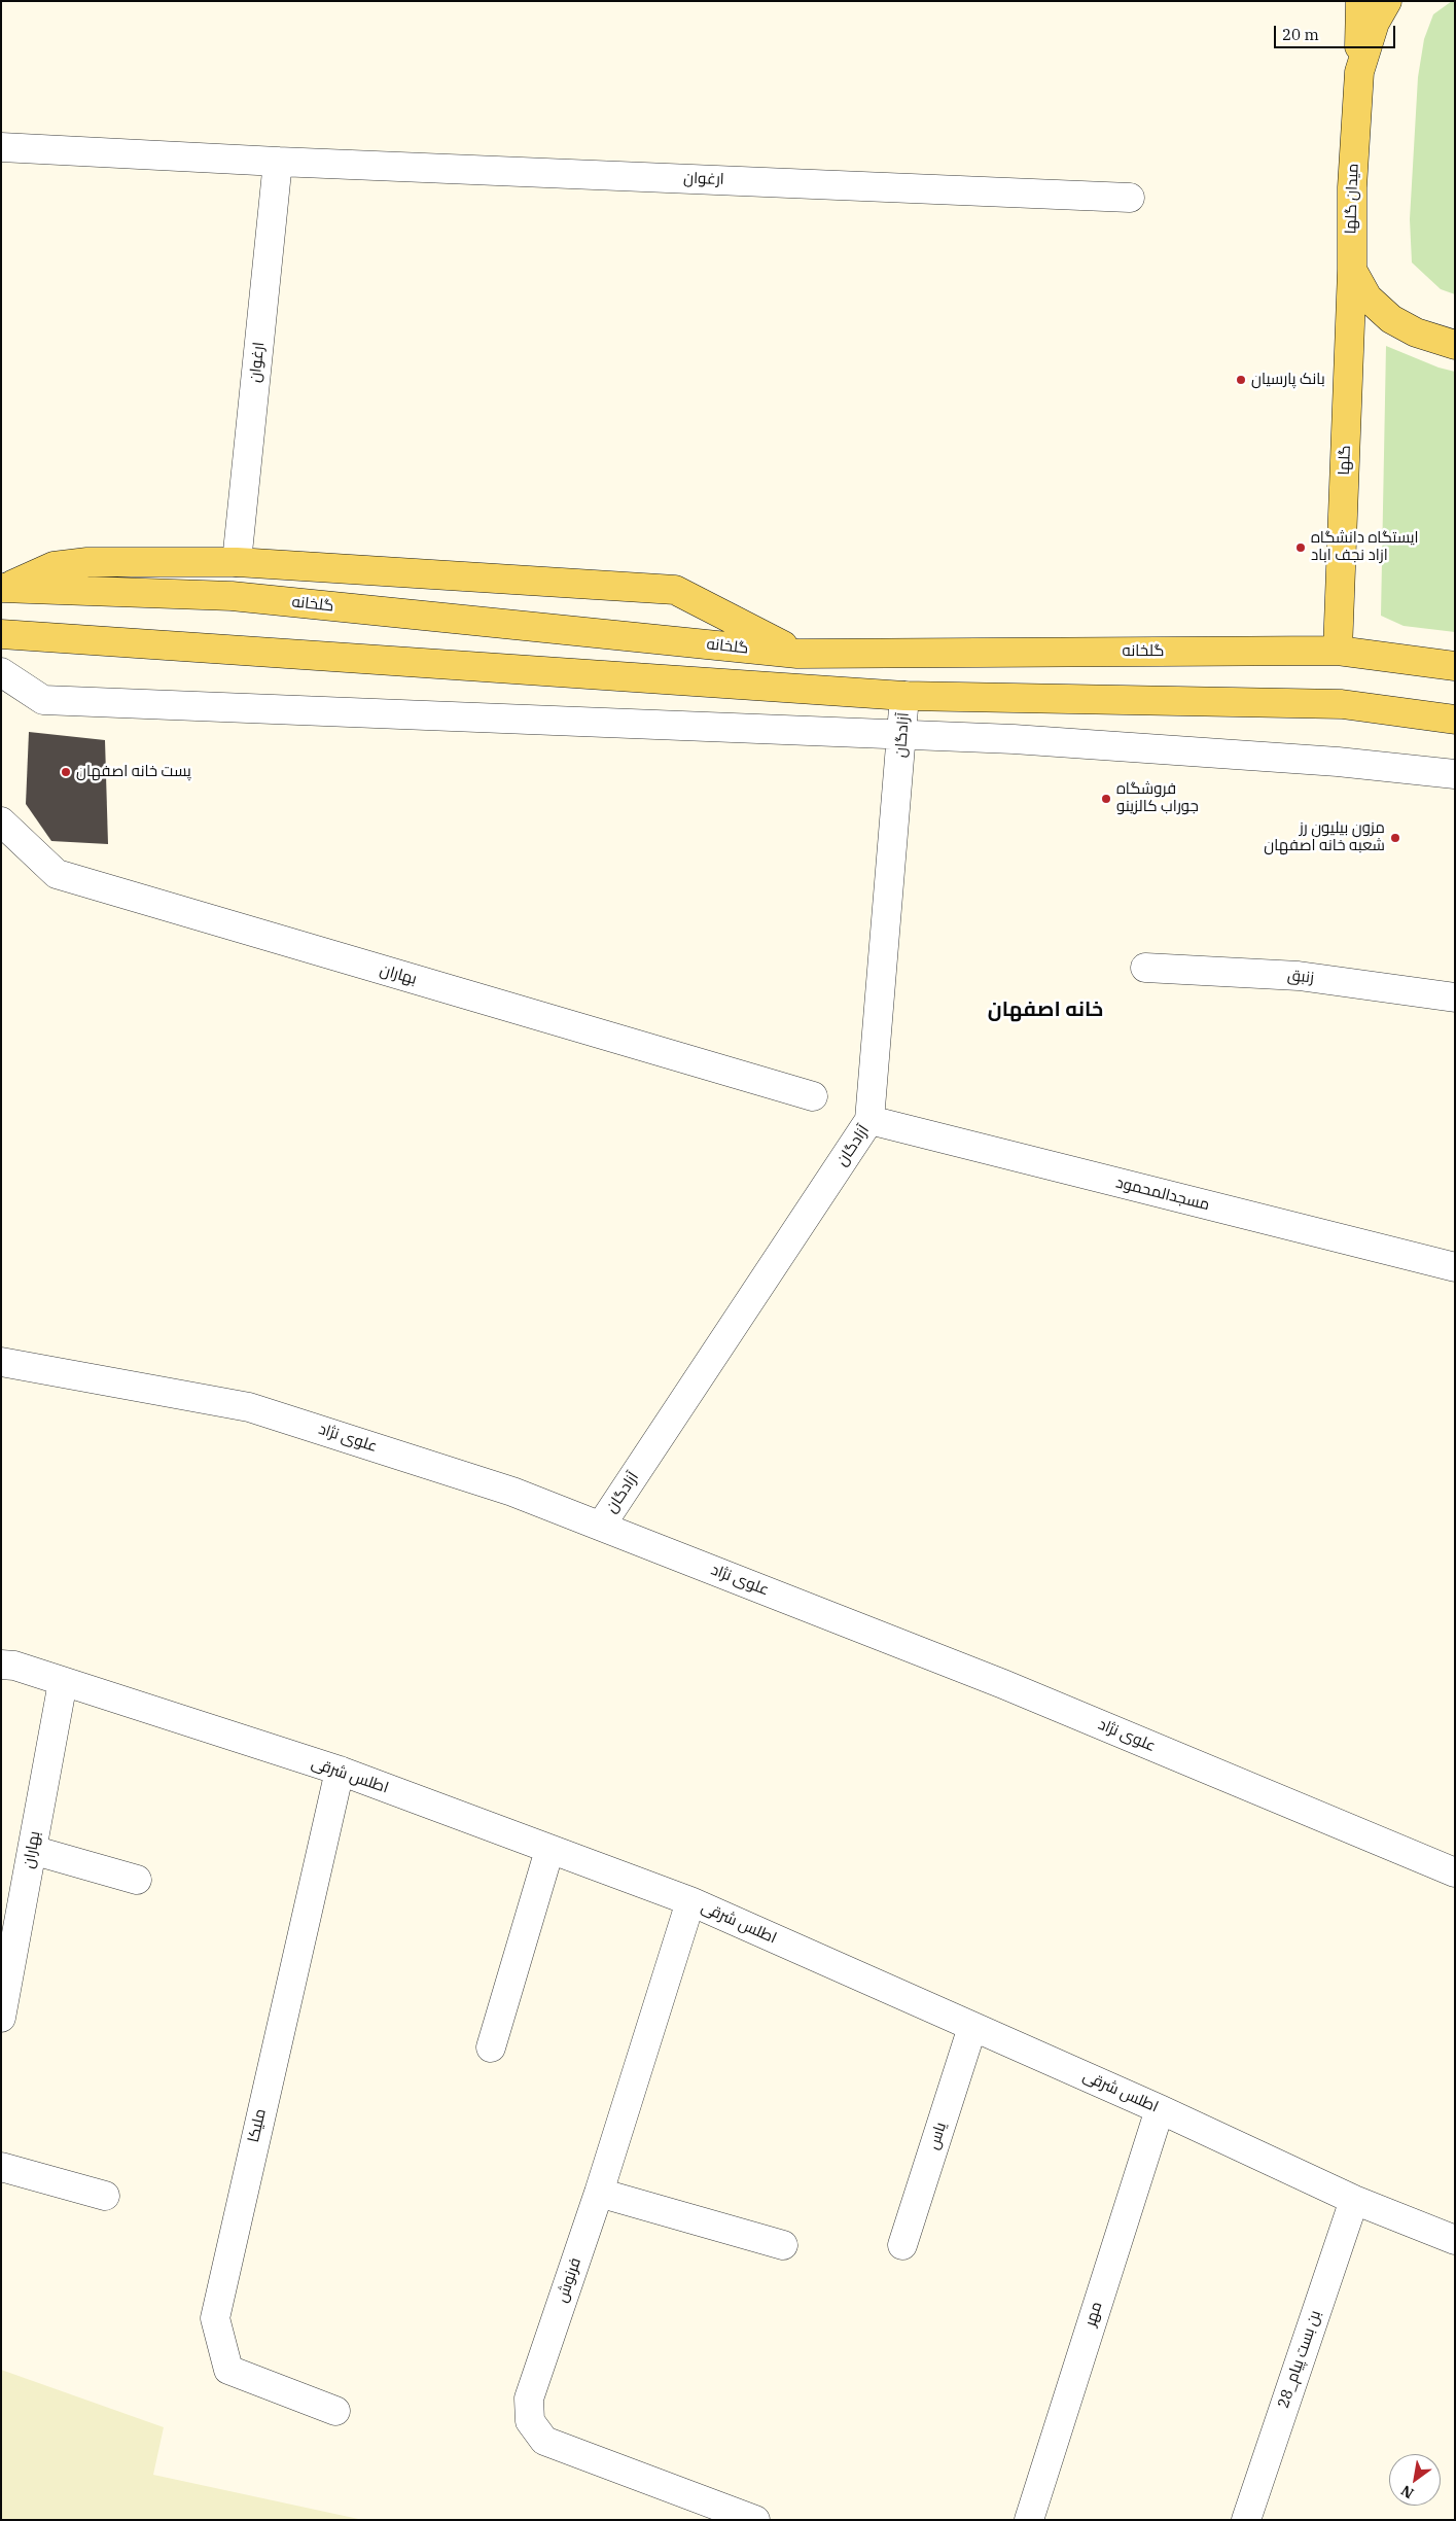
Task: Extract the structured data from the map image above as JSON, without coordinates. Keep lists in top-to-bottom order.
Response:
{
  "streets": {
    "main road": ["میدان گلها", "گلها", "گلخانه"],
    "street": [
      "ارغوان",
      "آزادگان",
      "بهاران",
      "زنبق",
      "مسجدالمحمود",
      "علوی نژاد",
      "اطلس شرقی",
      "ملیکا",
      "یاس",
      "فرنوش",
      "مهر",
      "بن بست پیام_28"
    ]
  },
  "crossings": [
    ["میدان گلها", "گلها"],
    ["گلها", "گلخانه"],
    ["آزادگان", "مسجدالمحمود"],
    ["آزادگان", "علوی نژاد"],
    ["بهاران", "اطلس شرقی"],
    ["اطلس شرقی", "ملیکا"],
    ["اطلس شرقی", "یاس"],
    ["اطلس شرقی", "فرنوش"],
    ["اطلس شرقی", "مهر"],
    ["اطلس شرقی", "بن بست پیام_28"]
  ],
  "districts": ["خانه اصفهان"],
  "places": [
    "بانک پارسیان",
    "ایستگاه دانشگاه ازاد نجف اباد",
    "پست خانه اصفهان",
    "فروشگاه جوراب کالزینو",
    "مزون بیلیون رز شعبه خانه اصفهان"
  ],
  "scale_bar": "20 m",
  "north": "bottom left"
}
